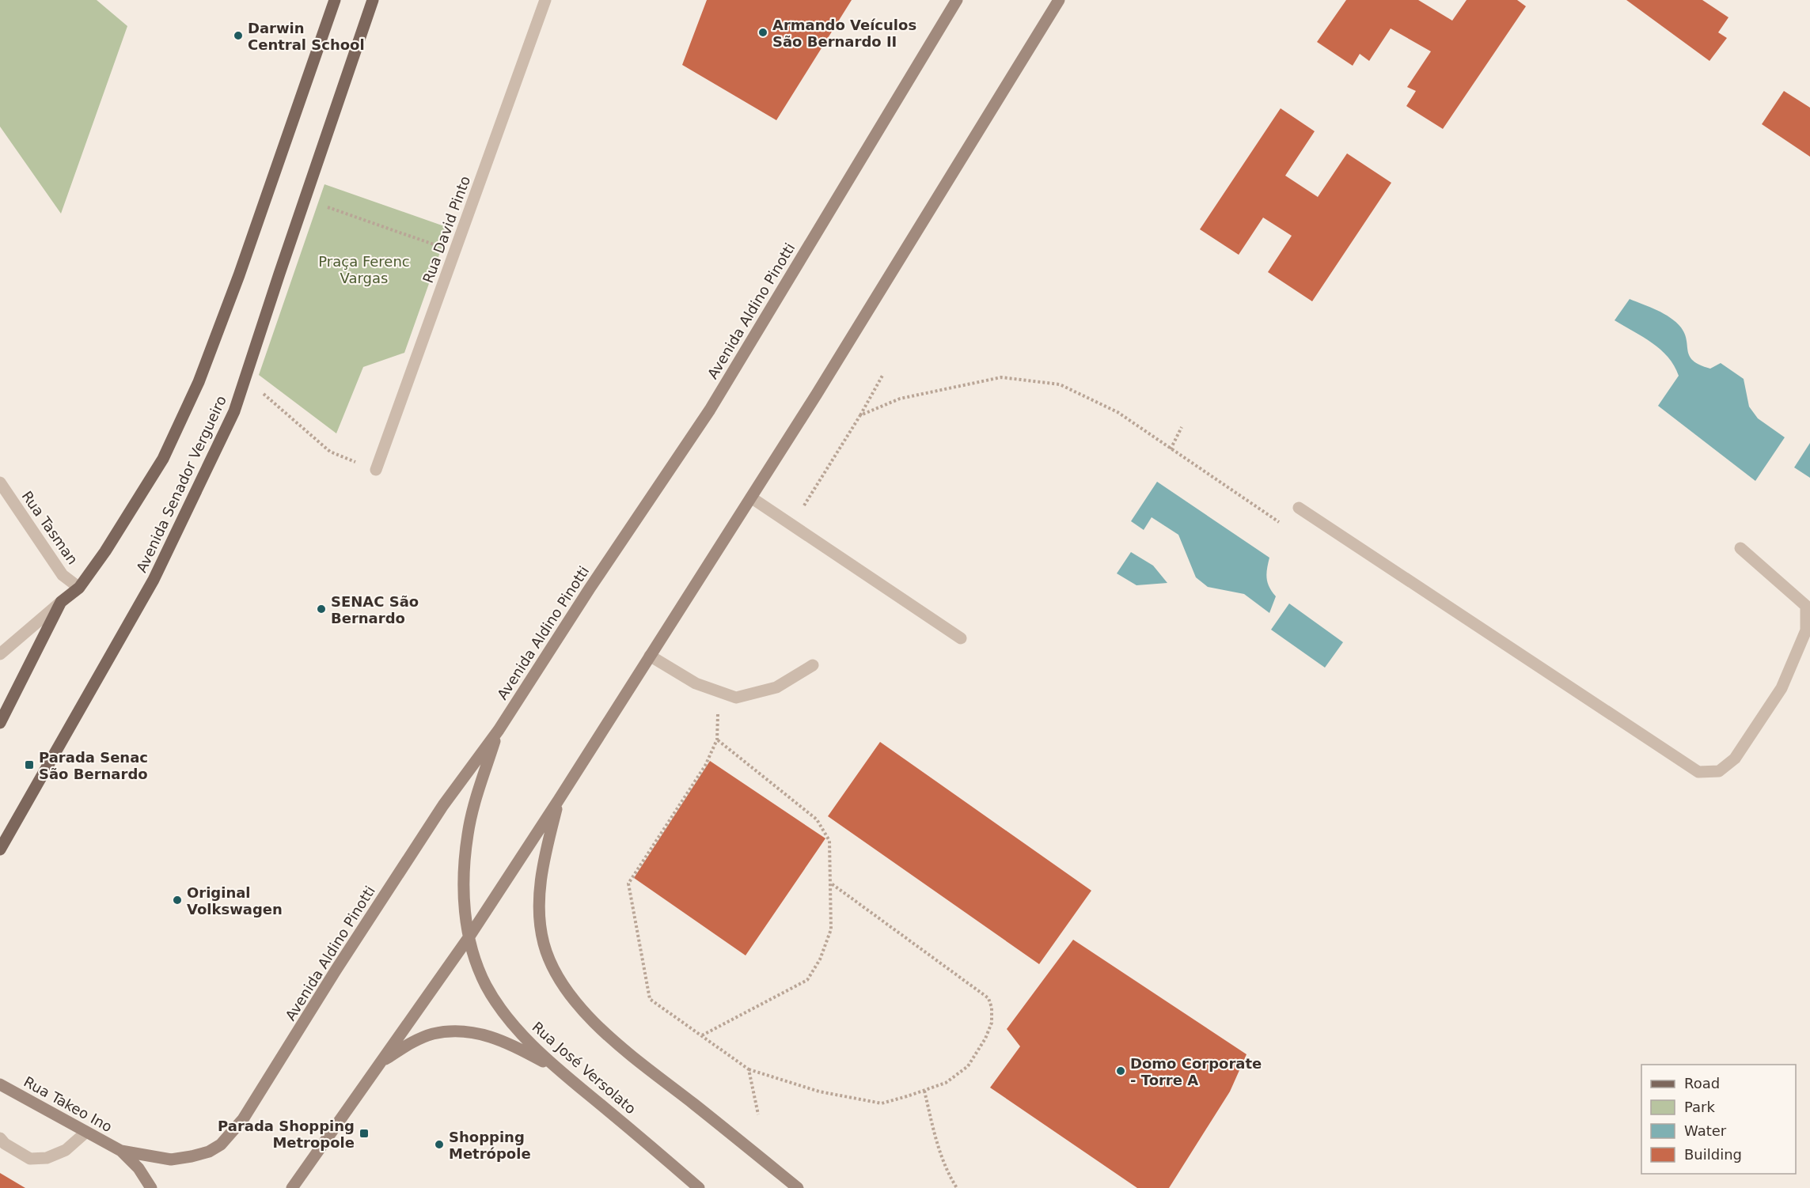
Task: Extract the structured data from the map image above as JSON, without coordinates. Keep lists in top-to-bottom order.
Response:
{
  "streets": {
    "main road": [
      "Avenida Aldino Pinotti",
      "Avenida Senador Vergueiro",
      "Rua José Versolato",
      "Rua Takeo Ino"
    ],
    "street": ["Rua David Pinto", "Rua Tasman"]
  },
  "crossings": [
    ["Avenida Aldino Pinotti", "Rua José Versolato"],
    ["Avenida Aldino Pinotti", "Rua Takeo Ino"],
    ["Avenida Senador Vergueiro", "Rua Tasman"]
  ],
  "parks": ["Praça Ferenc Vargas"],
  "places": {
    "other": [
      "Armando Veículos São Bernardo II",
      "Darwin Central School",
      "SENAC São Bernardo",
      "Original Volkswagen",
      "Domo Corporate - Torre A",
      "Shopping Metrópole"
    ],
    "transit": ["Parada Senac São Bernardo", "Parada Shopping Metropole"]
  },
  "legend": [
    "Road",
    "Park",
    "Water",
    "Building"
  ]
}
